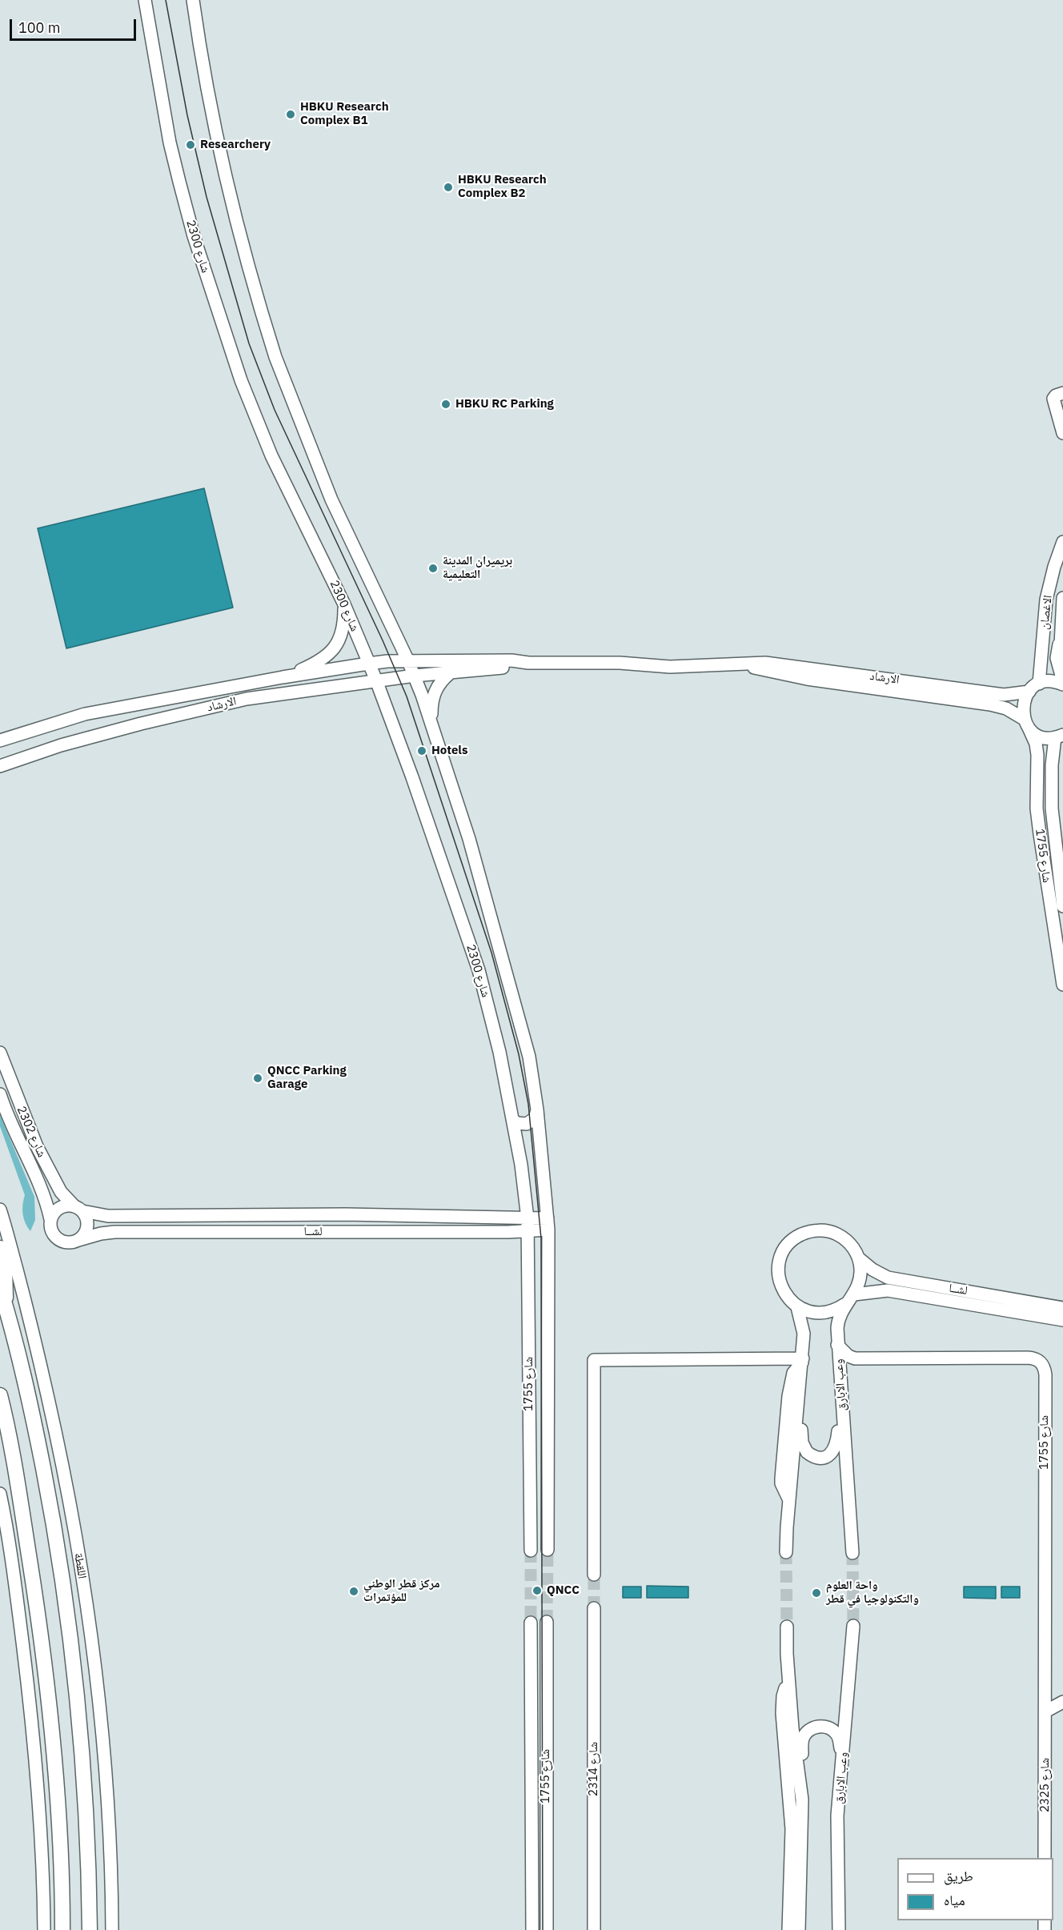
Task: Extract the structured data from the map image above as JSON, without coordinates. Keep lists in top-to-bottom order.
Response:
{
  "streets": {
    "main road": ["اللقطة"],
    "street": [
      "شارع 2300",
      "الاغصان",
      "الارشاد",
      "شارع 1755",
      "شارع 2302",
      "لشــا",
      "وعب الابارق",
      "شارع 2314",
      "شارع 2325"
    ]
  },
  "crossings": [
    ["شارع 2300", "الارشاد"],
    ["شارع 2300", "شارع 1755"],
    ["شارع 2300", "لشــا"],
    ["الاغصان", "الارشاد"],
    ["الاغصان", "شارع 1755"],
    ["الارشاد", "شارع 1755"],
    ["شارع 1755", "لشــا"],
    ["شارع 1755", "شارع 2325"],
    ["شارع 2302", "لشــا"],
    ["لشــا", "وعب الابارق"]
  ],
  "places": [
    "HBKU Research Complex B1",
    "Researchery",
    "HBKU Research Complex B2",
    "HBKU RC Parking",
    "بريميران المدينة التعليمية",
    "Hotels",
    "QNCC Parking Garage",
    "QNCC",
    "مركز قطر الوطني للمؤتمرات",
    "واحة العلوم والتكنولوجيا في قطر"
  ],
  "legend": ["طريق", "مياه"],
  "scale_bar": "100 m"
}
